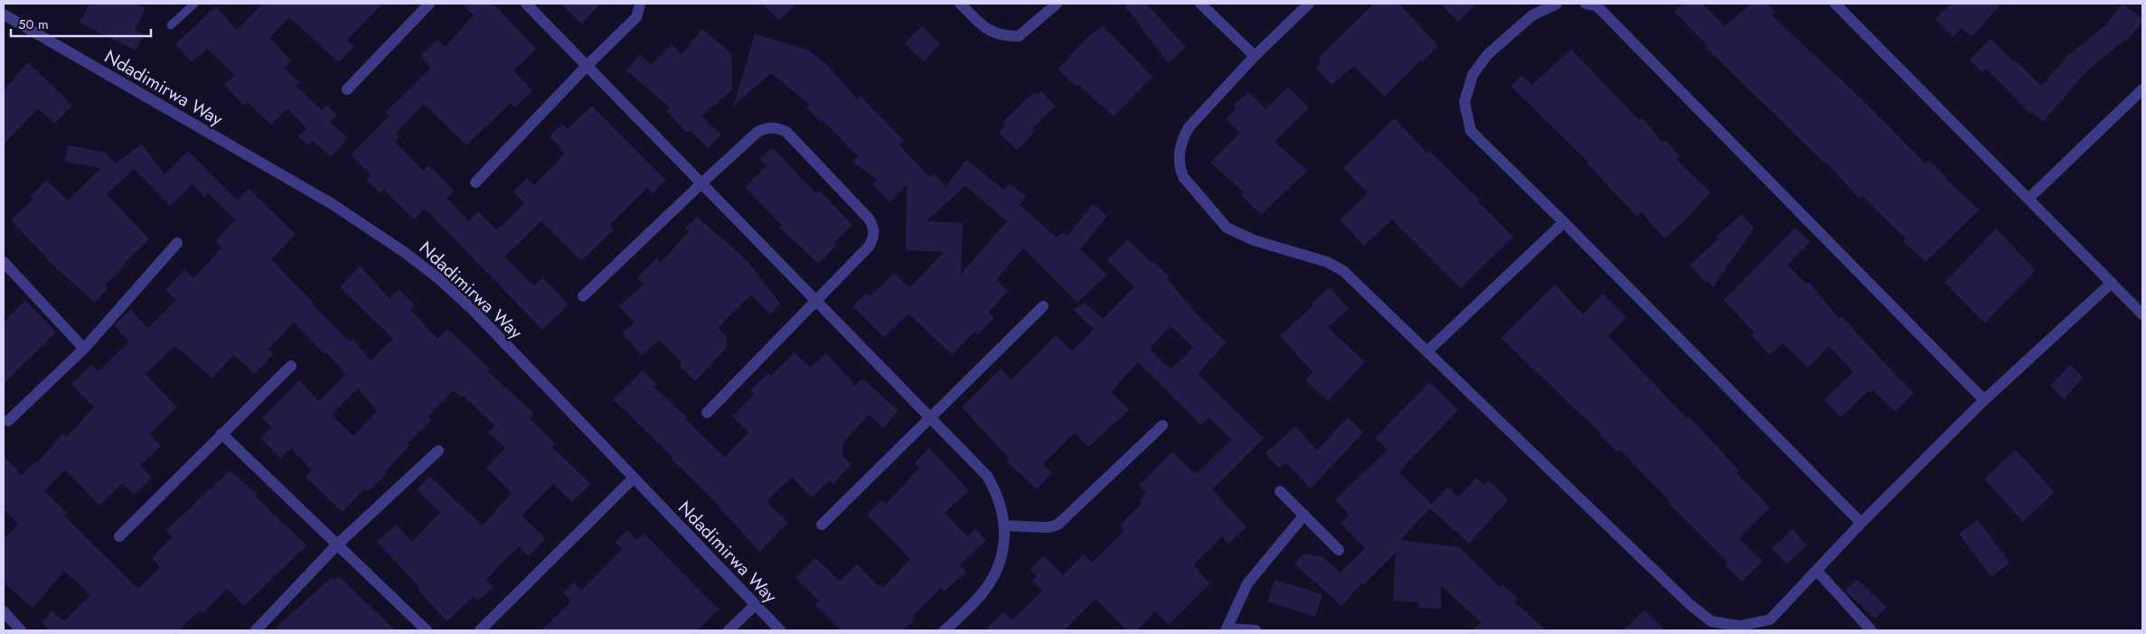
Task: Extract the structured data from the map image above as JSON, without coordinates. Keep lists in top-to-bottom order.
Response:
{
  "streets": {
    "street": ["Ndadimirwa Way"]
  },
  "scale_bar": "50 m"
}
